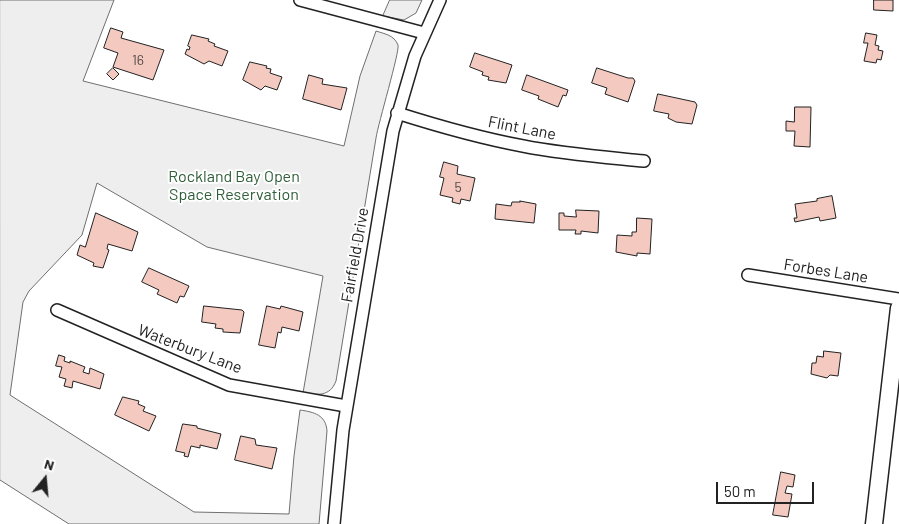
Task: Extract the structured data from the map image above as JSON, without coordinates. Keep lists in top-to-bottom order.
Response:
{
  "streets": {
    "street": [
      "Flint Lane",
      "Fairfield Drive",
      "Forbes Lane",
      "Waterbury Lane"
    ]
  },
  "crossings": [
    ["Flint Lane", "Fairfield Drive"],
    ["Fairfield Drive", "Waterbury Lane"]
  ],
  "parks": ["Rockland Bay Open Space Reservation"],
  "house_numbers": ["16", "5"],
  "scale_bar": "50 m",
  "north": "top"
}
